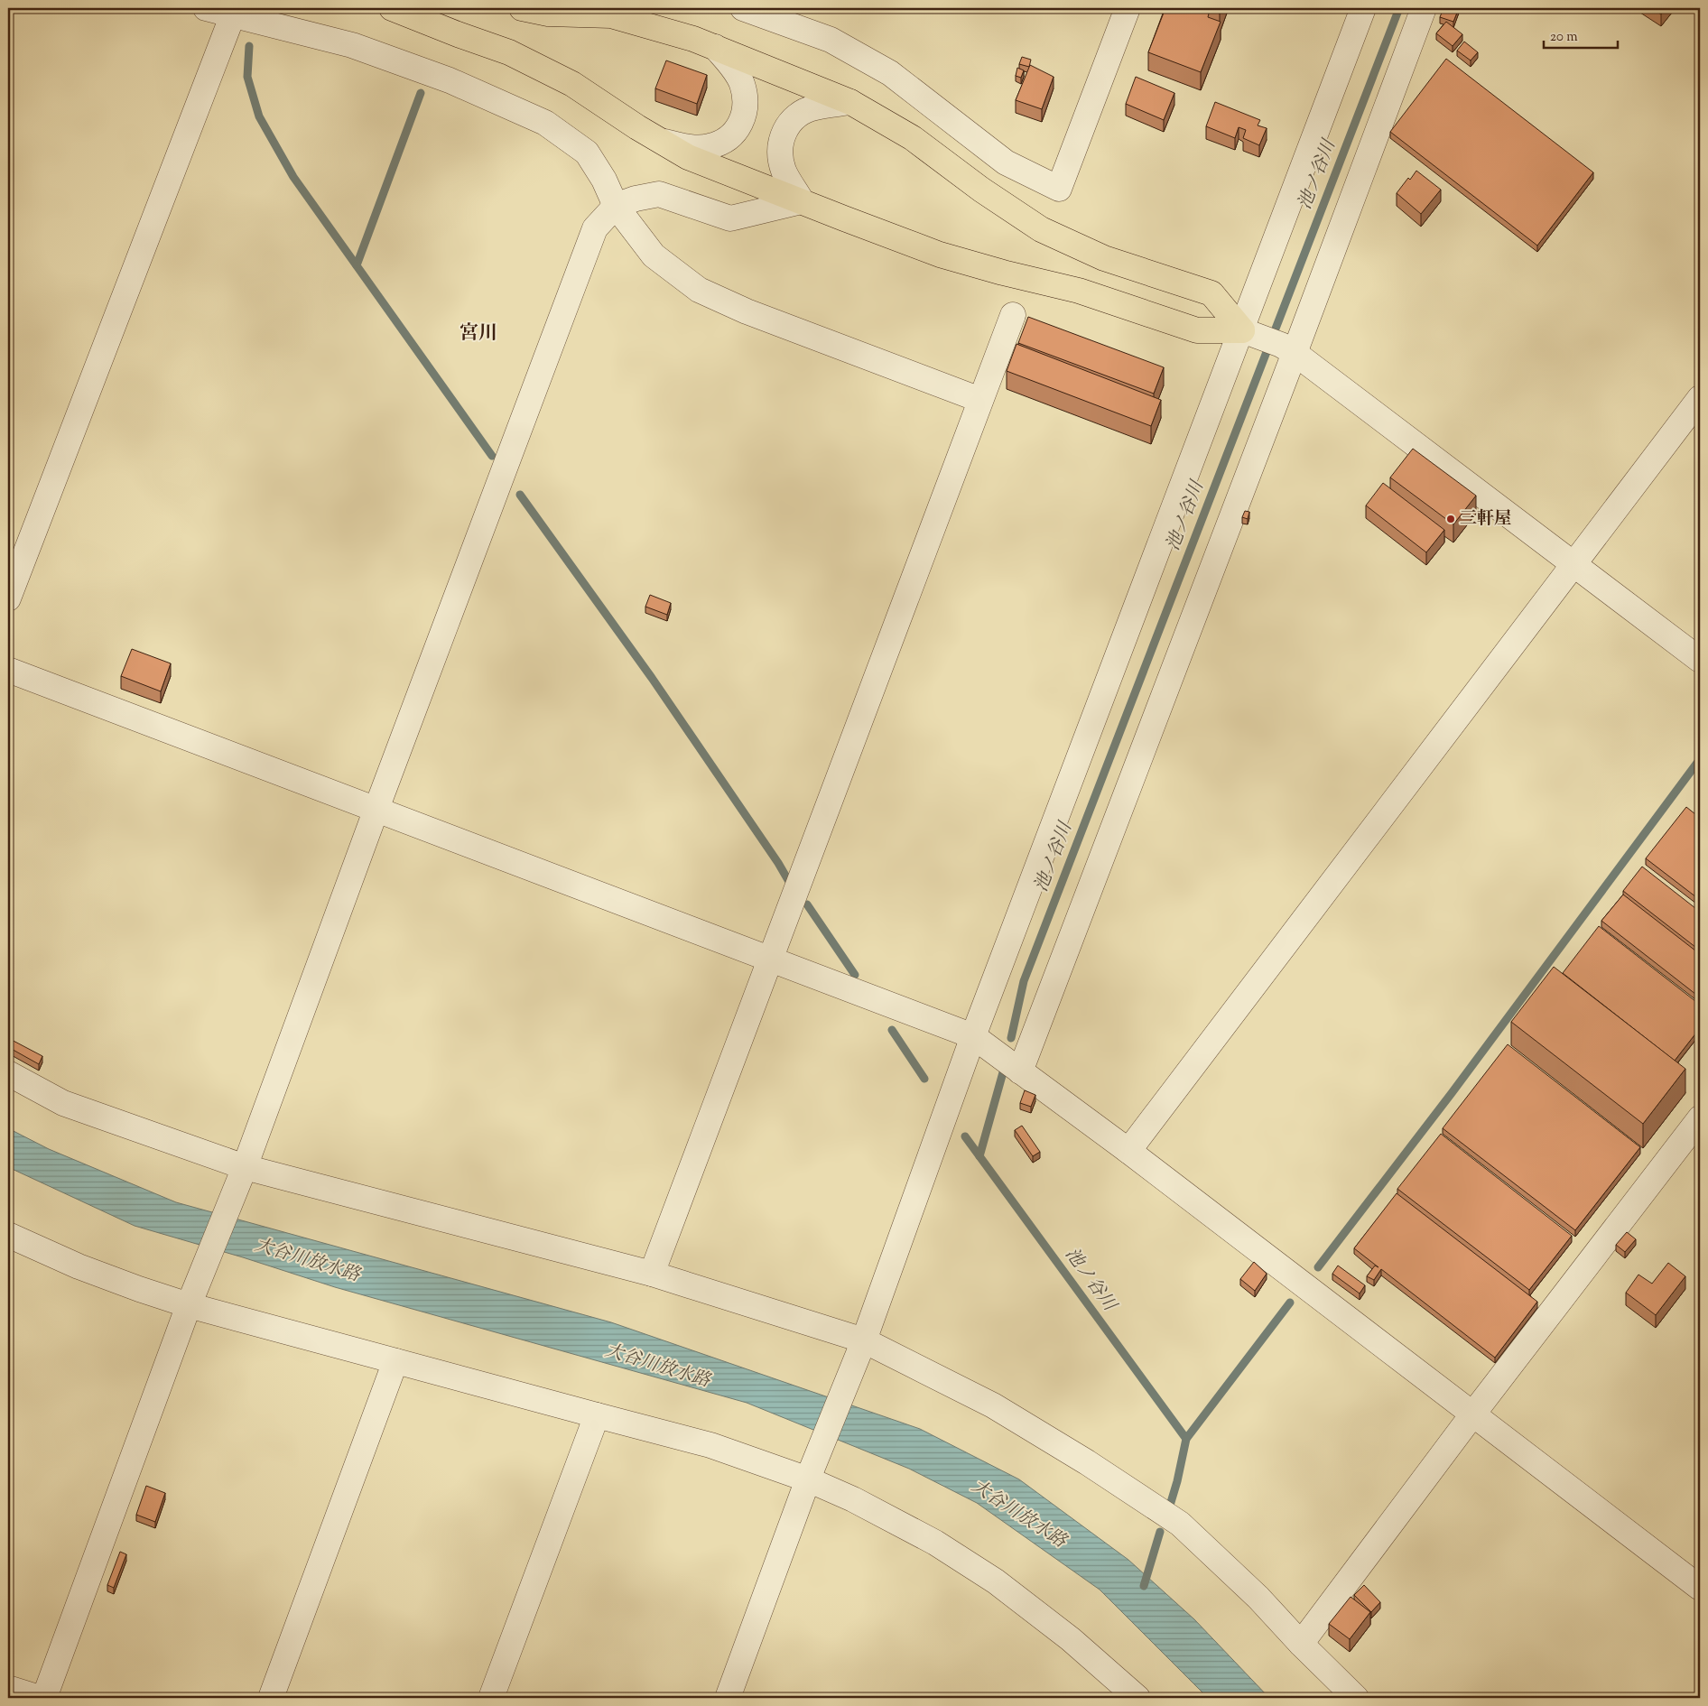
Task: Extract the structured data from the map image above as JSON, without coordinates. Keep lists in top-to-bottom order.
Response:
{
  "districts": ["宮川"],
  "water": ["池ノ谷川", "大谷川放水路"],
  "places": ["三軒屋"],
  "scale_bar": "20 m"
}
